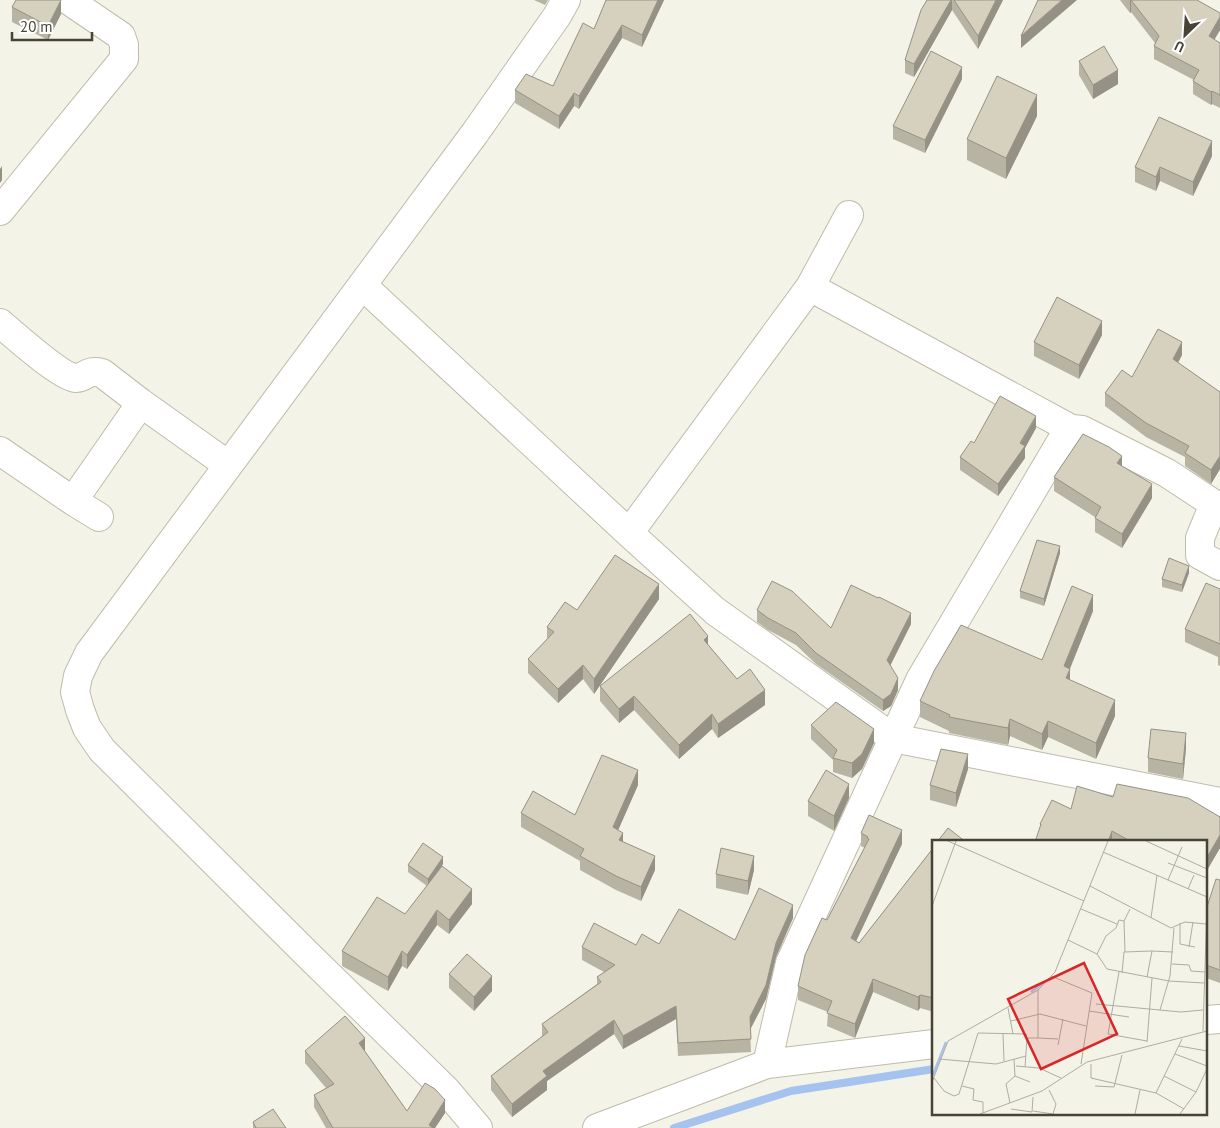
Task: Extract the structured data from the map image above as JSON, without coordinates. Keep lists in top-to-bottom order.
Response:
{
  "scale_bar": "20 m",
  "north": "bottom left"
}
